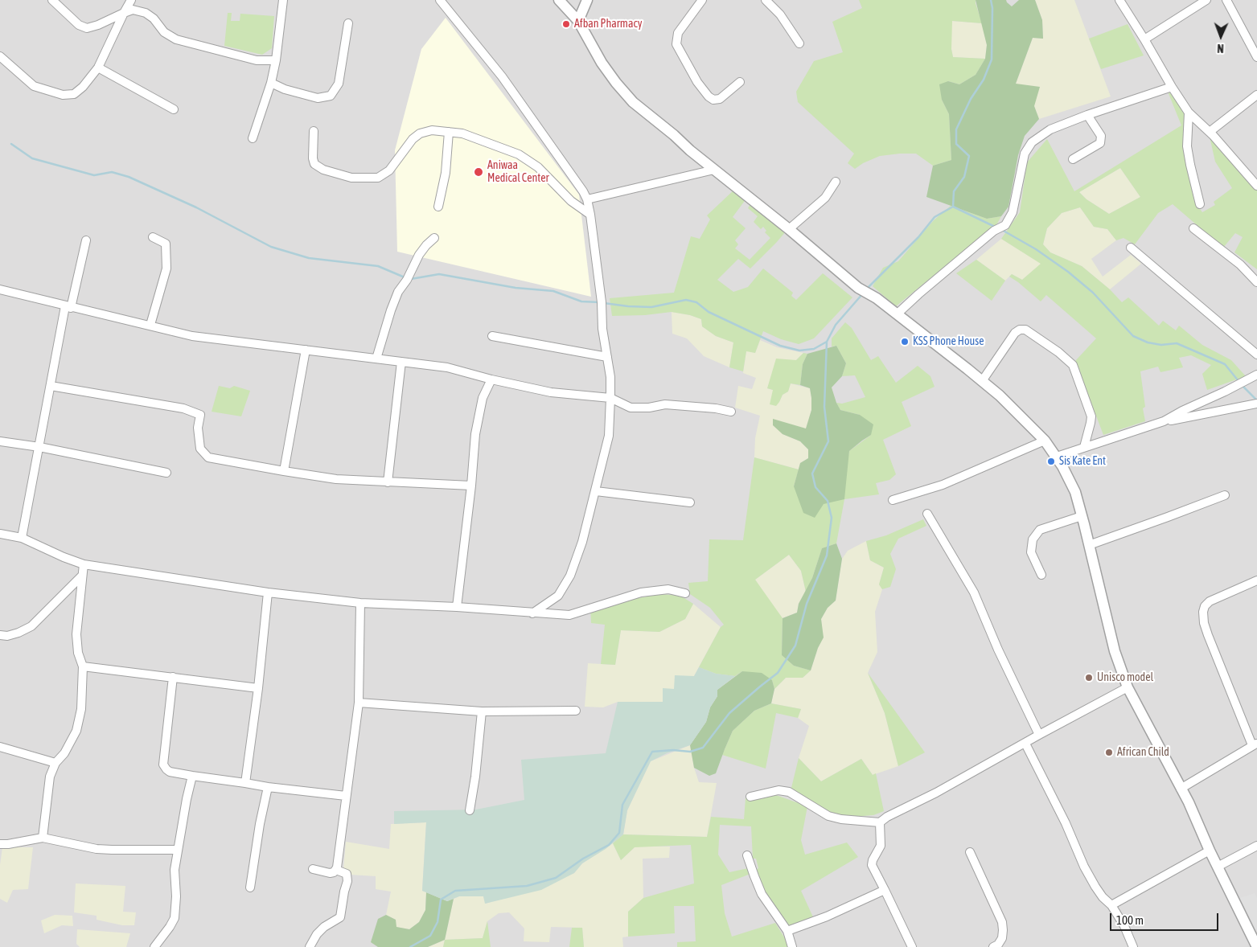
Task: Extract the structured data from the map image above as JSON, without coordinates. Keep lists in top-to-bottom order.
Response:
{
  "places": [
    "Afban Pharmacy",
    "Aniwaa Medical Center",
    "KSS Phone House",
    "Sis Kate Ent",
    "Unisco model",
    "African Child"
  ],
  "scale_bar": "100 m",
  "north": "bottom"
}
